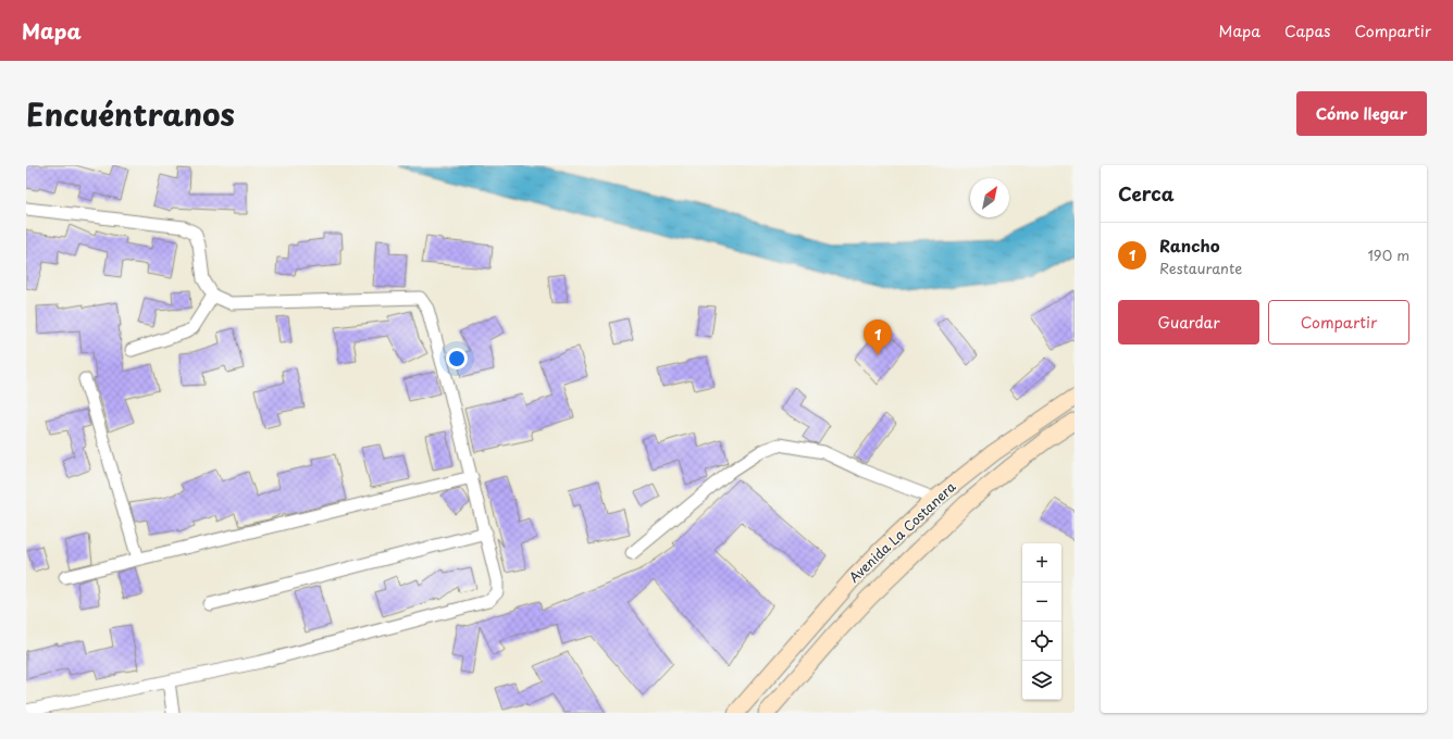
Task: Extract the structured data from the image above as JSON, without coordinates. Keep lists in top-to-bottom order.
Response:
{
  "streets": {
    "street": ["Avenida La Costanera"]
  },
  "north": "top right",
  "page": {
    "header": "Mapa",
    "nav": ["Mapa", "Capas", "Compartir"],
    "title": "Encuéntranos",
    "buttons": [
      "Cómo llegar",
      ["Guardar", "Compartir"]
    ],
    "heading": "Cerca",
    "list": [
      {
        "mark": "1",
        "name": "Rancho",
        "note": "Restaurante",
        "value": "190 m"
      }
    ],
    "pins": "1",
    "map_buttons": ["+", "−"]
  }
}
